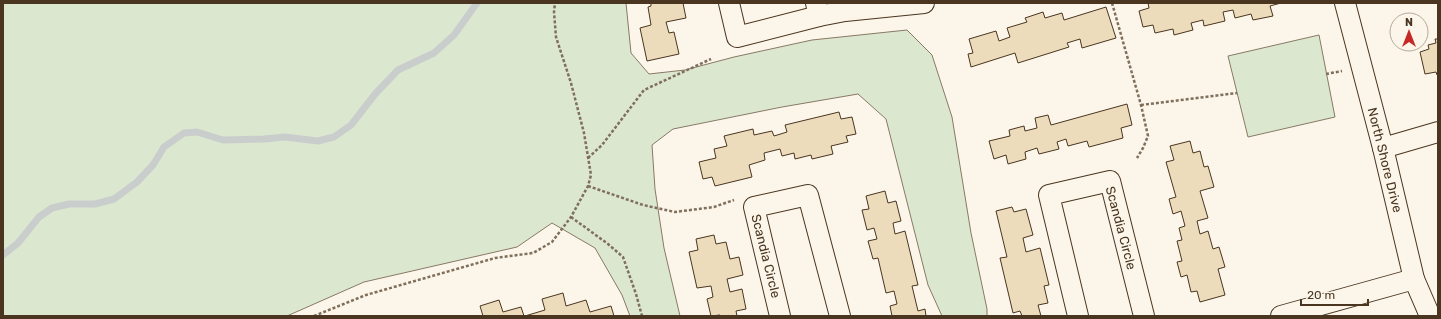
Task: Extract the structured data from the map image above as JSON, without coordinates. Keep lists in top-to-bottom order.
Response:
{
  "streets": {
    "street": ["North Shore Drive", "Scandia Circle"]
  },
  "scale_bar": "20 m",
  "north": "top"
}
